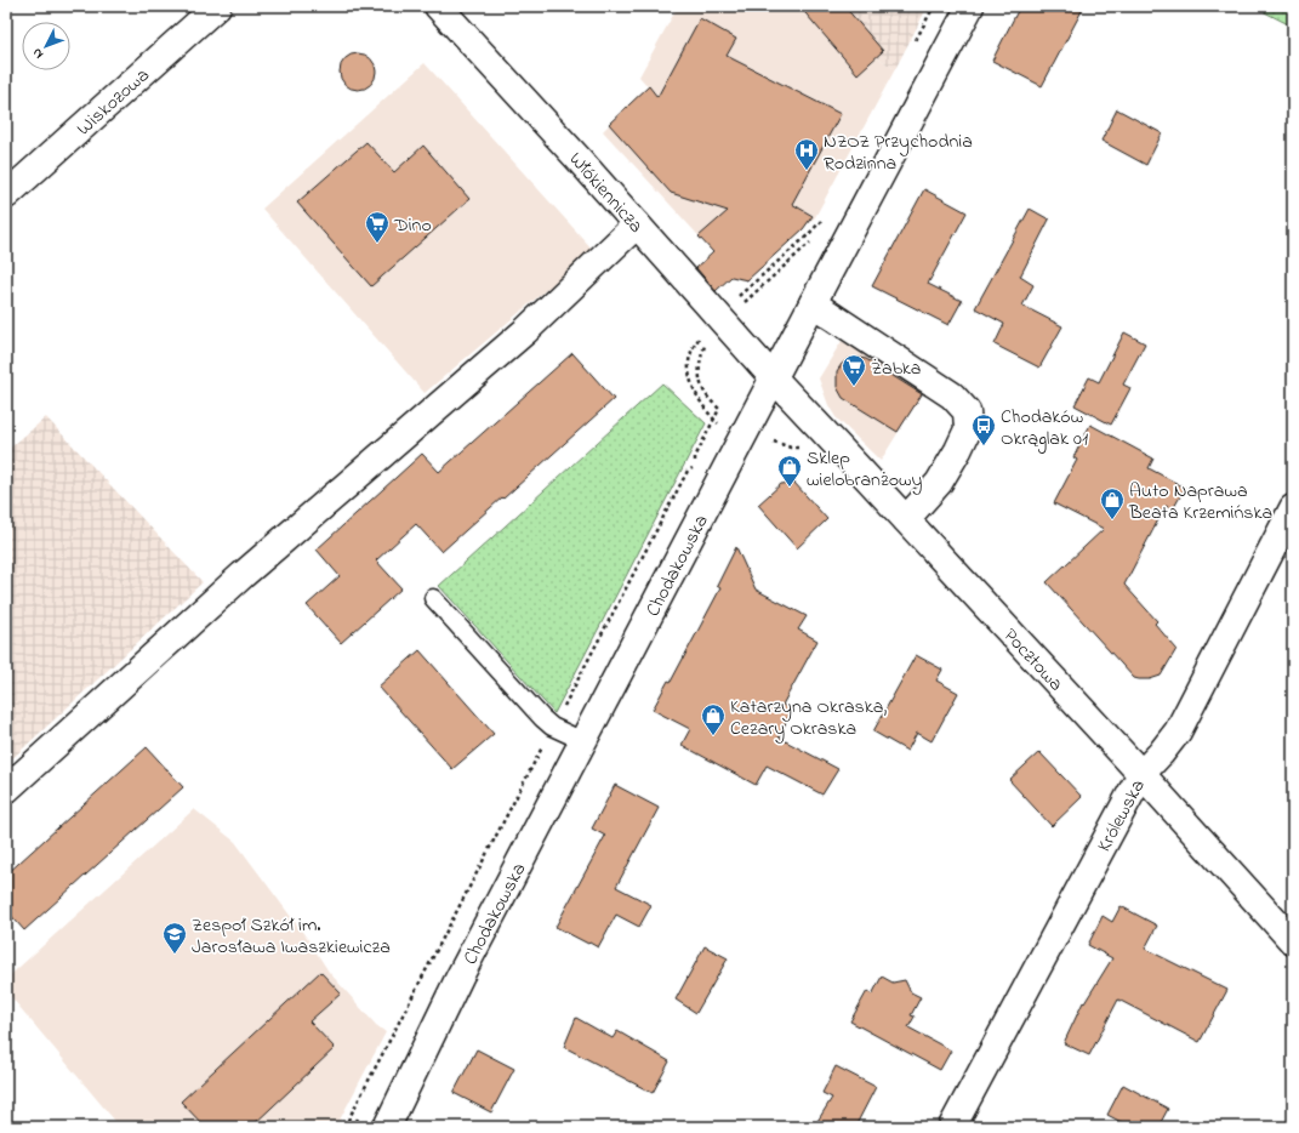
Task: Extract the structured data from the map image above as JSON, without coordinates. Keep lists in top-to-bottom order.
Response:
{
  "streets": {
    "street": [
      "Wiskozowa",
      "Włókiennicza",
      "Chodakowska",
      "Pocztowa",
      "Królewska"
    ]
  },
  "crossings": [
    ["Włókiennicza", "Chodakowska"],
    ["Włókiennicza", "Pocztowa"],
    ["Chodakowska", "Pocztowa"],
    ["Pocztowa", "Królewska"]
  ],
  "places": {
    "hospital": ["NZOZ Przychodnia Rodzinna"],
    "supermarket": ["Dino", "Żabka"],
    "bus stop": ["Chodaków Okrąglak 01"],
    "shop": ["Sklep wielobranżowy", "Auto Naprawa Beata Krzemińska", "Katarzyna Okraska, Cezary Okraska"],
    "school or university": ["Zespoł Szkół im. Jarosława Iwaszkiewicza"]
  },
  "north": "bottom left"
}
